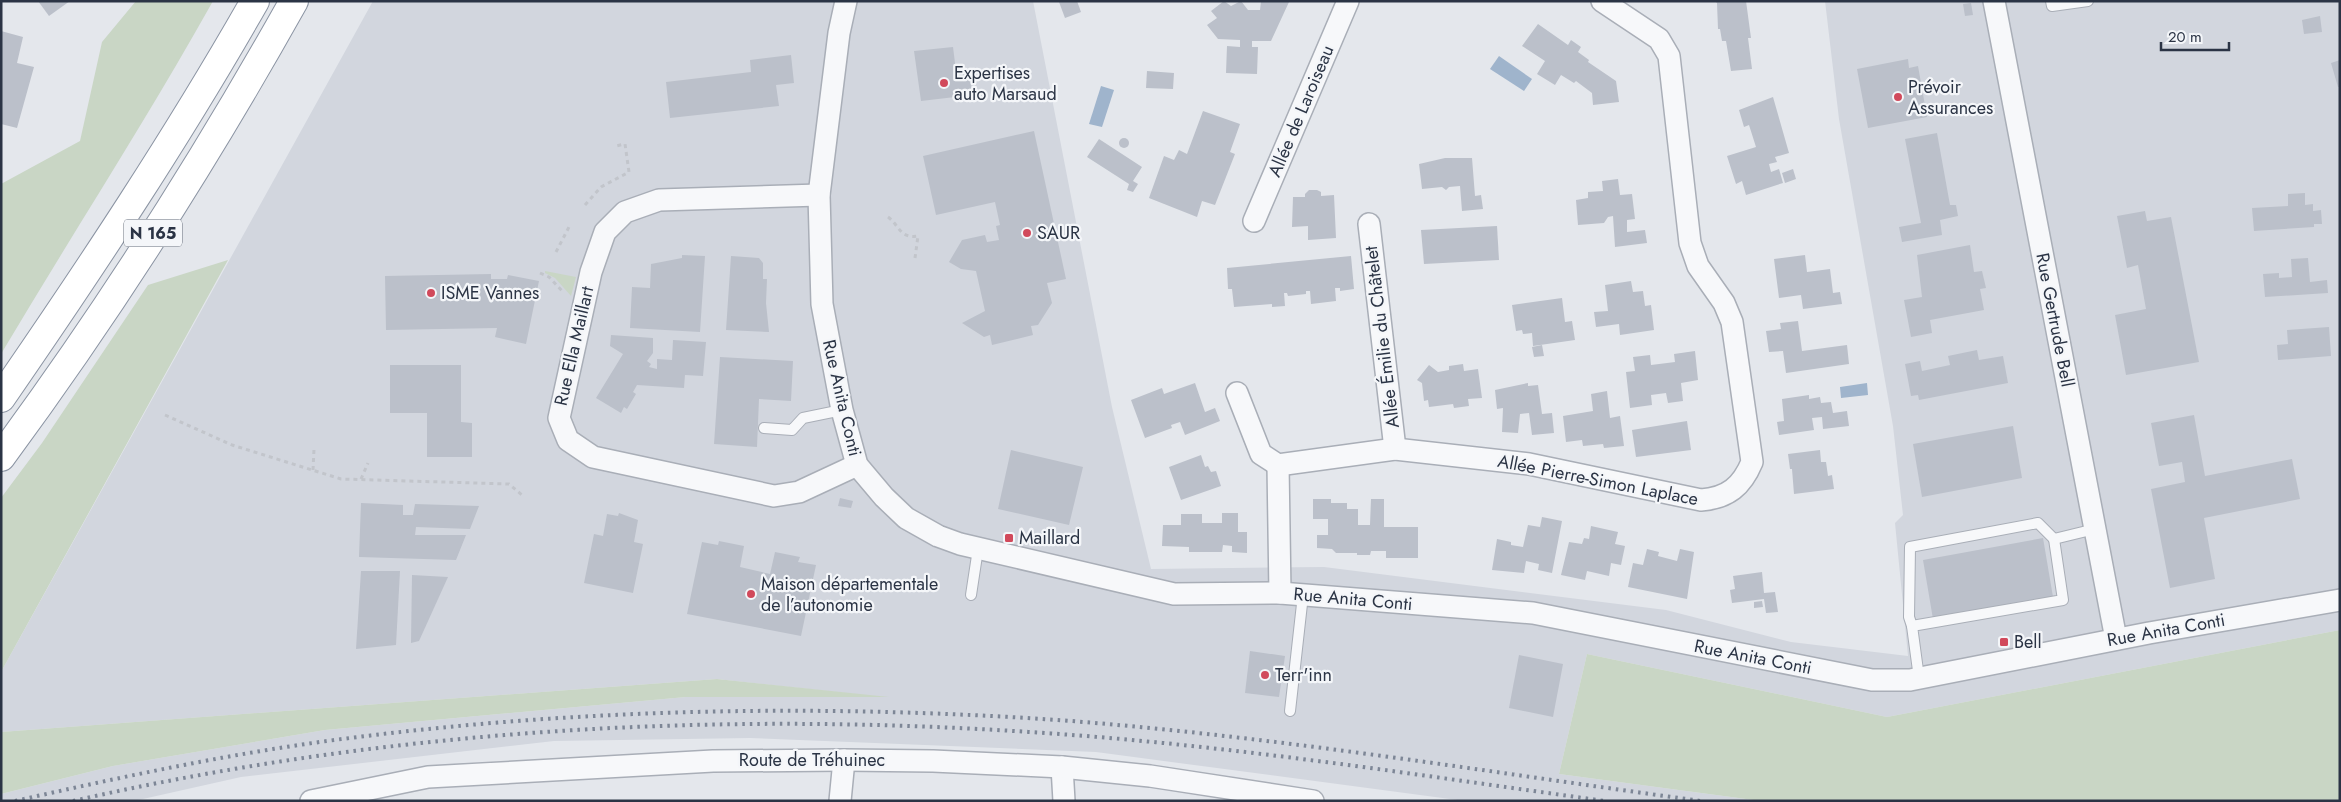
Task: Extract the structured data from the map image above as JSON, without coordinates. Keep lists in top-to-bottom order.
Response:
{
  "streets": {
    "highway": ["N 165"],
    "street": [
      "Allée de Laroiseau",
      "Rue Gertrude Bell",
      "Allée Émilie du Châtelet",
      "Rue Ella Maillart",
      "Rue Anita Conti",
      "Allée Pierre-Simon Laplace",
      "Route de Tréhuinec"
    ]
  },
  "crossings": [
    ["Rue Gertrude Bell", "Rue Anita Conti"],
    ["Allée Émilie du Châtelet", "Allée Pierre-Simon Laplace"],
    ["Rue Ella Maillart", "Rue Anita Conti"]
  ],
  "places": {
    "other": [
      "Expertises auto Marsaud",
      "Prévoir Assurances",
      "SAUR",
      "ISME Vannes",
      "Maison départementale de l’autonomie",
      "Terr'inn"
    ],
    "transit": ["Maillard", "Bell"]
  },
  "scale_bar": "20 m"
}
